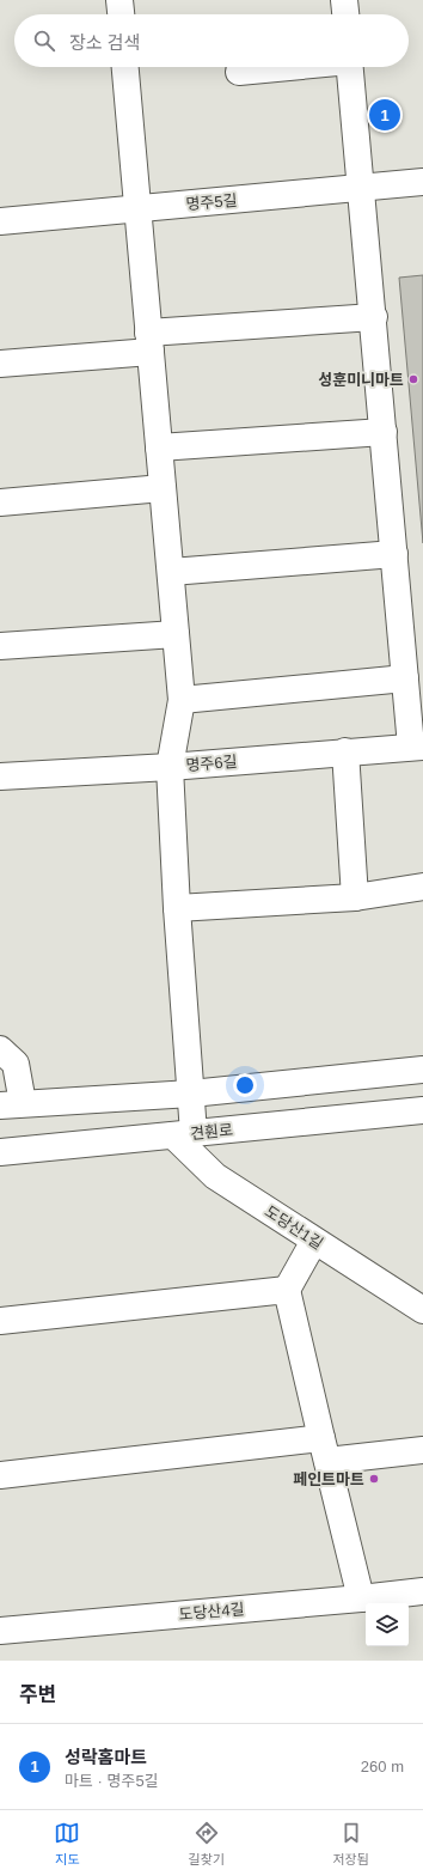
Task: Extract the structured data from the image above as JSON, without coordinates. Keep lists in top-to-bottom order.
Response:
{
  "streets": {
    "street": [
      "명주5길",
      "명주6길",
      "견훤로",
      "도당산1길",
      "도당산4길"
    ]
  },
  "crossings": [
    ["견훤로", "도당산1길"]
  ],
  "places": ["성훈미니마트", "페인트마트"],
  "page": {
    "search": "장소 검색",
    "pins": "1",
    "heading": "주변",
    "list": [
      {
        "mark": "1",
        "name": "성락홈마트",
        "note": "마트 · 명주5길",
        "value": "260 m"
      }
    ],
    "nav": ["지도", "길찾기", "저장됨"]
  }
}
